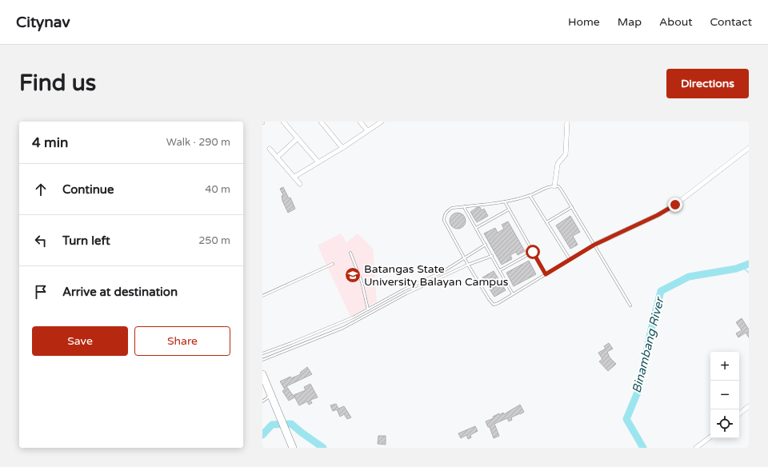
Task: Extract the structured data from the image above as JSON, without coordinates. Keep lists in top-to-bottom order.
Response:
{
  "water": ["Binambang River"],
  "places": {
    "school or university": ["Batangas State University Balayan Campus"]
  },
  "page": {
    "header": "Citynav",
    "nav": [
      "Home",
      "Map",
      "About",
      "Contact"
    ],
    "buttons": [
      "Directions",
      ["Save", "Share"]
    ],
    "title": "Find us",
    "heading": ["4 min", "Walk · 290 m"],
    "list": [
      ["Continue", "40 m"],
      ["Turn left", "250 m"],
      "Arrive at destination"
    ],
    "map_buttons": ["+", "−"]
  }
}
